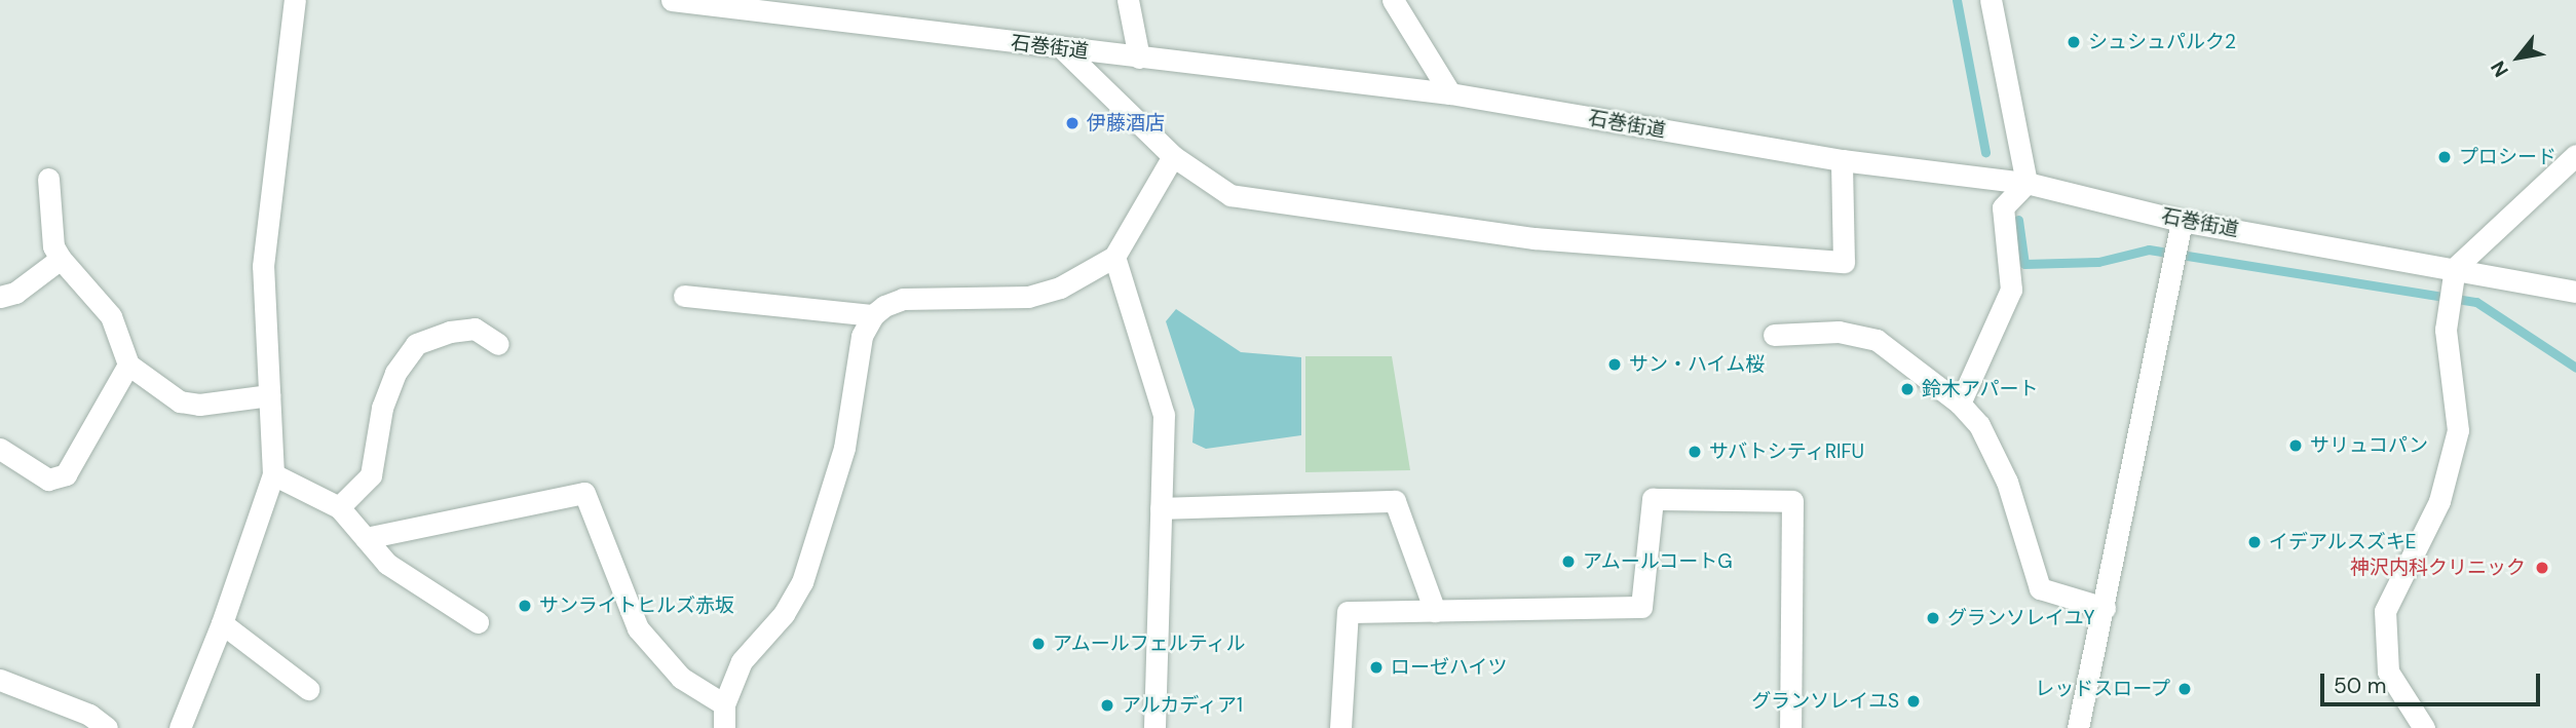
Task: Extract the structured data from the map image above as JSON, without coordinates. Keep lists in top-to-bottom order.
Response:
{
  "streets": {
    "street": ["石巻街道"]
  },
  "places": [
    "シュシュパルク2",
    "伊藤酒店",
    "プロシード",
    "サン・ハイム桜",
    "鈴木アパート",
    "サリュコパン",
    "サバトシティRIFU",
    "イデアルスズキE",
    "アムールコートG",
    "神沢内科クリニック",
    "サンライトヒルズ赤坂",
    "グランソレイユY",
    "アムールフェルティル",
    "ローゼハイツ",
    "レッドスロープ",
    "グランソレイユS",
    "アルカディア1"
  ],
  "scale_bar": "50 m",
  "north": "bottom left"
}
